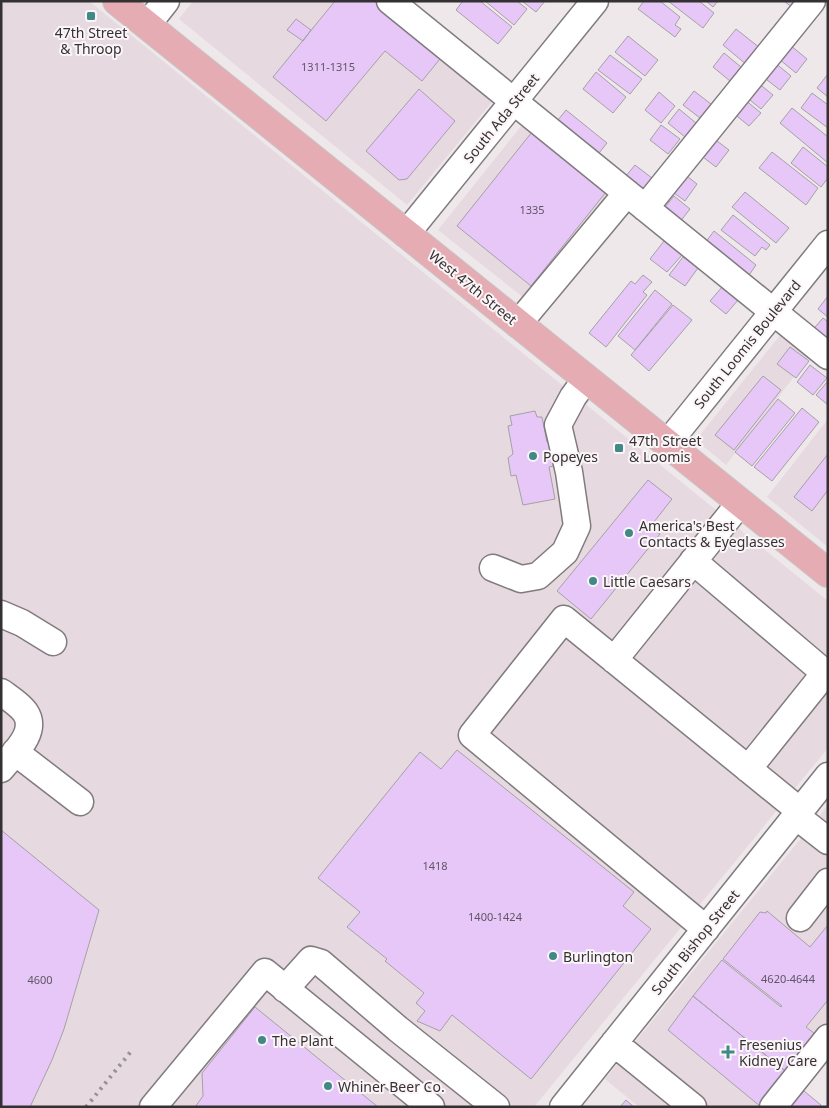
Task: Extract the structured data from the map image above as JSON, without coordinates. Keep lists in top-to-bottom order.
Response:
{
  "streets": {
    "main road": ["West 47th Street"],
    "street": ["South Ada Street", "South Loomis Boulevard", "South Bishop Street"]
  },
  "crossings": [
    ["South Ada Street", "West 47th Street"],
    ["West 47th Street", "South Loomis Boulevard"]
  ],
  "places": {
    "transit": ["47th Street & Throop", "47th Street & Loomis"],
    "other": [
      "Popeyes",
      "America's Best Contacts & Eyeglasses",
      "Little Caesars",
      "Burlington",
      "The Plant",
      "Whiner Beer Co."
    ],
    "health": ["Fresenius Kidney Care"]
  },
  "house_numbers": [
    "1311-1315",
    "1335",
    "1418",
    "1400-1424",
    "4620-4644",
    "4600"
  ]
}
